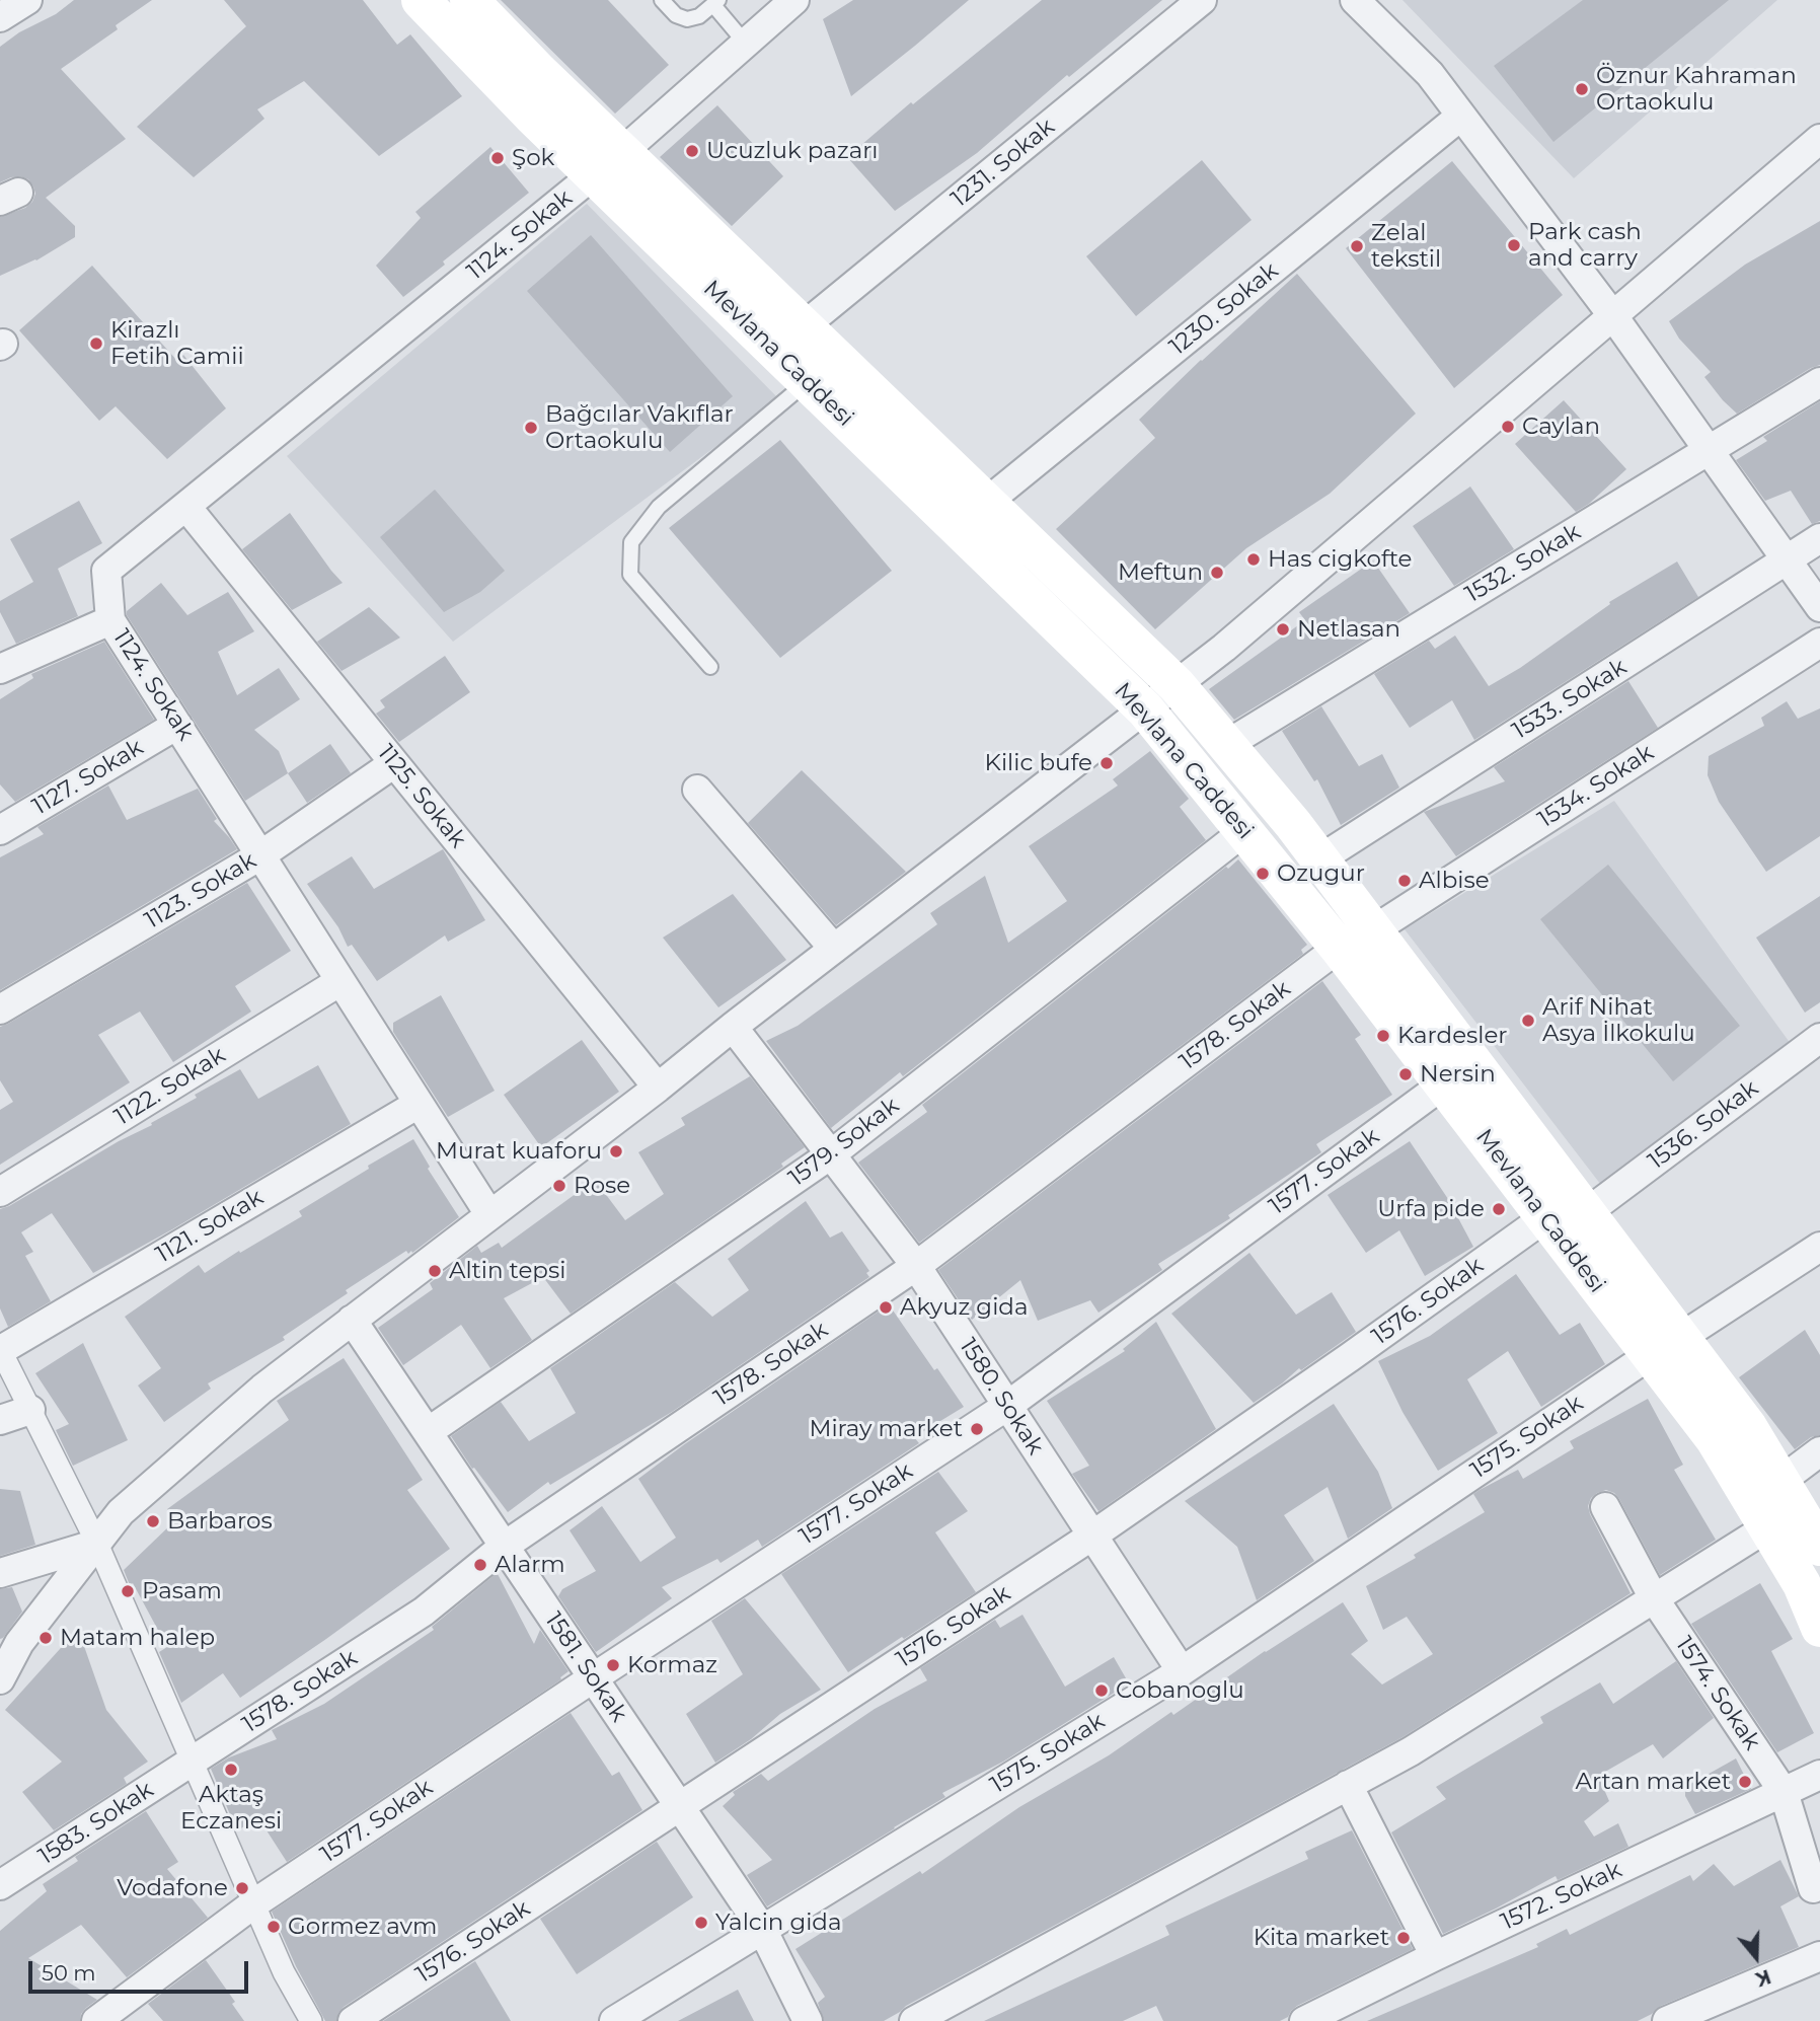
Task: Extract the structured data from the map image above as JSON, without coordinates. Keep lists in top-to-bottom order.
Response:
{
  "streets": {
    "main road": ["Mevlana Caddesi"],
    "street": [
      "1231. Sokak",
      "1124. Sokak",
      "1230. Sokak",
      "1532. Sokak",
      "1533. Sokak",
      "1127. Sokak",
      "1534. Sokak",
      "1125. Sokak",
      "1123. Sokak",
      "1578. Sokak",
      "1122. Sokak",
      "1536. Sokak",
      "1579. Sokak",
      "1577. Sokak",
      "1121. Sokak",
      "1576. Sokak",
      "1580. Sokak",
      "1575. Sokak",
      "1581. Sokak",
      "1574. Sokak",
      "1583. Sokak",
      "1572. Sokak"
    ]
  },
  "crossings": [
    ["1231. Sokak", "Mevlana Caddesi"],
    ["1124. Sokak", "Mevlana Caddesi"],
    ["1124. Sokak", "1127. Sokak"],
    ["1124. Sokak", "1125. Sokak"],
    ["1124. Sokak", "1123. Sokak"],
    ["1124. Sokak", "1122. Sokak"],
    ["1124. Sokak", "1121. Sokak"],
    ["1230. Sokak", "Mevlana Caddesi"],
    ["Mevlana Caddesi", "1532. Sokak"],
    ["Mevlana Caddesi", "1533. Sokak"],
    ["Mevlana Caddesi", "1534. Sokak"],
    ["Mevlana Caddesi", "1578. Sokak"],
    ["Mevlana Caddesi", "1536. Sokak"],
    ["Mevlana Caddesi", "1579. Sokak"],
    ["Mevlana Caddesi", "1577. Sokak"],
    ["Mevlana Caddesi", "1576. Sokak"],
    ["Mevlana Caddesi", "1575. Sokak"],
    ["1125. Sokak", "1123. Sokak"],
    ["1578. Sokak", "1580. Sokak"],
    ["1578. Sokak", "1581. Sokak"],
    ["1578. Sokak", "1583. Sokak"],
    ["1579. Sokak", "1580. Sokak"],
    ["1579. Sokak", "1581. Sokak"],
    ["1577. Sokak", "1580. Sokak"],
    ["1577. Sokak", "1581. Sokak"],
    ["1576. Sokak", "1580. Sokak"],
    ["1576. Sokak", "1581. Sokak"],
    ["1580. Sokak", "1575. Sokak"],
    ["1575. Sokak", "1581. Sokak"],
    ["1574. Sokak", "1572. Sokak"]
  ],
  "places": [
    "Öznur Kahraman Ortaokulu",
    "Ucuzluk pazarı",
    "Şok",
    "Park cash and carry",
    "Zelal tekstil",
    "Kirazlı Fetih Camii",
    "Caylan",
    "Bağcılar Vakıflar Ortaokulu",
    "Has cigkofte",
    "Meftun",
    "Netlasan",
    "Kilic bufe",
    "Ozugur",
    "Albise",
    "Arif Nihat Asya İlkokulu",
    "Kardesler",
    "Nersin",
    "Murat kuaforu",
    "Rose",
    "Urfa pide",
    "Altin tepsi",
    "Akyuz gida",
    "Miray market",
    "Barbaros",
    "Alarm",
    "Pasam",
    "Matam halep",
    "Kormaz",
    "Cobanoglu",
    "Aktaş Eczanesi",
    "Artan market",
    "Vodafone",
    "Yalcin gida",
    "Gormez avm",
    "Kita market"
  ],
  "scale_bar": "50 m",
  "north": "bottom"
}
